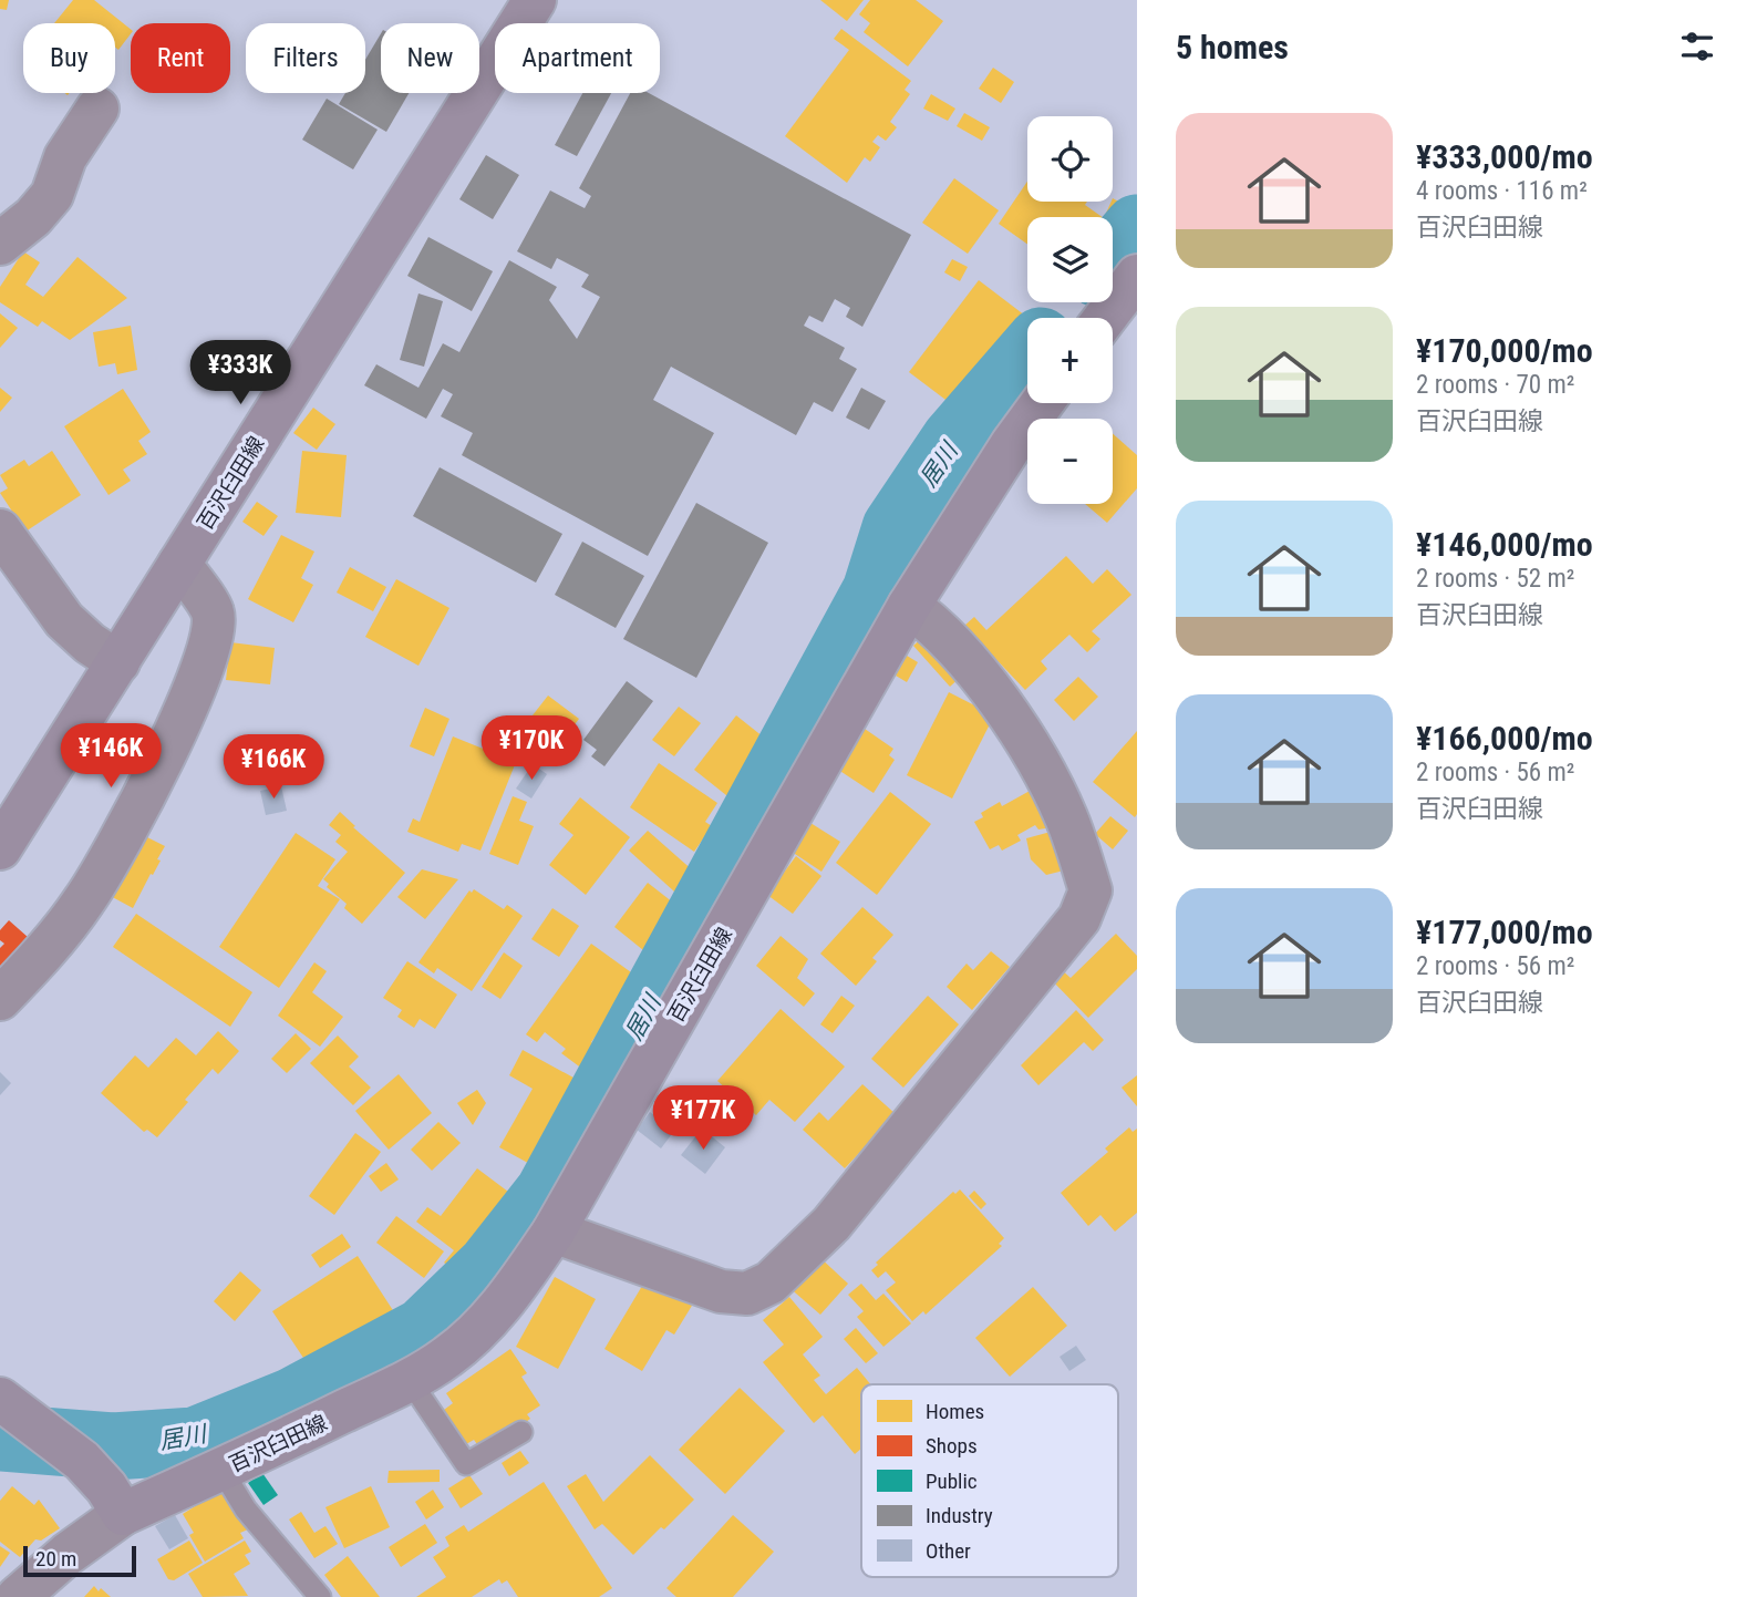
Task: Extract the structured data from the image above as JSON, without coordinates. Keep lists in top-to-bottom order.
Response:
{
  "streets": {
    "main road": ["百沢臼田線"]
  },
  "water": ["居川"],
  "legend": [
    "Homes",
    "Shops",
    "Public",
    "Industry",
    "Other"
  ],
  "scale_bar": "20 m",
  "page": {
    "heading": "5 homes",
    "chip": [
      "Buy",
      "Rent",
      "Filters",
      "New",
      "Apartment"
    ],
    "list": [
      {
        "name": "¥333,000/mo",
        "note": "4 rooms · 116 m² · 百沢臼田線"
      },
      {
        "name": "¥170,000/mo",
        "note": "2 rooms · 70 m² · 百沢臼田線"
      },
      {
        "name": "¥146,000/mo",
        "note": "2 rooms · 52 m² · 百沢臼田線"
      },
      {
        "name": "¥166,000/mo",
        "note": "2 rooms · 56 m² · 百沢臼田線"
      },
      {
        "name": "¥177,000/mo",
        "note": "2 rooms · 56 m² · 百沢臼田線"
      }
    ],
    "map_buttons": ["+", "−"],
    "price": [
      "¥333K",
      "¥170K",
      "¥146K",
      "¥166K",
      "¥177K"
    ],
    "scale": "20 m"
  }
}
